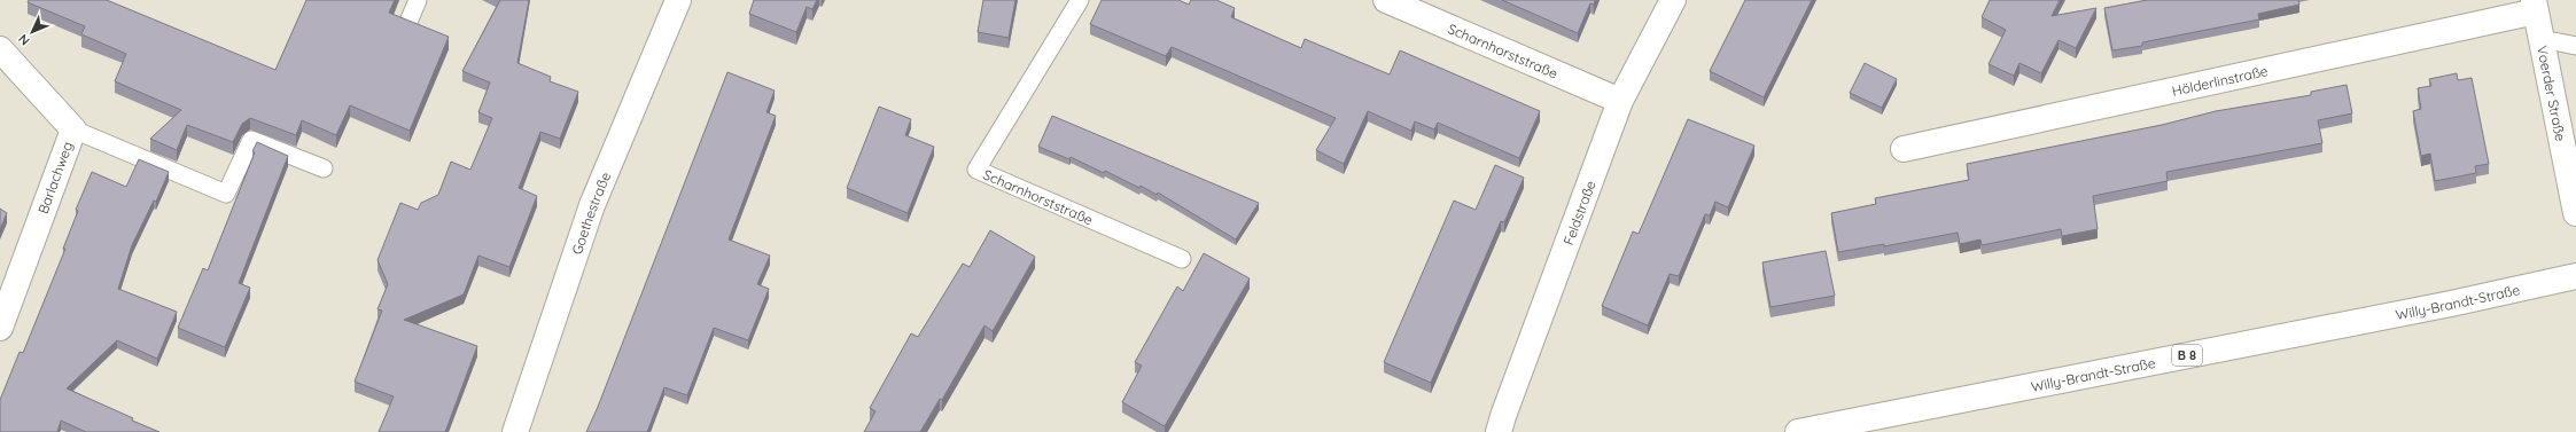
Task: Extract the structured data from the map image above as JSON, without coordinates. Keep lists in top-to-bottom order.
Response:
{
  "streets": {
    "street": [
      "Scharnhorststraße",
      "Hölderlinstraße",
      "Voerder Straße",
      "Barlachweg",
      "Goethestraße",
      "Feldstraße",
      "Willy-Brandt-Straße",
      "B 8"
    ]
  },
  "crossings": [
    ["Scharnhorststraße", "Feldstraße"],
    ["Hölderlinstraße", "Voerder Straße"]
  ],
  "north": "bottom left"
}
